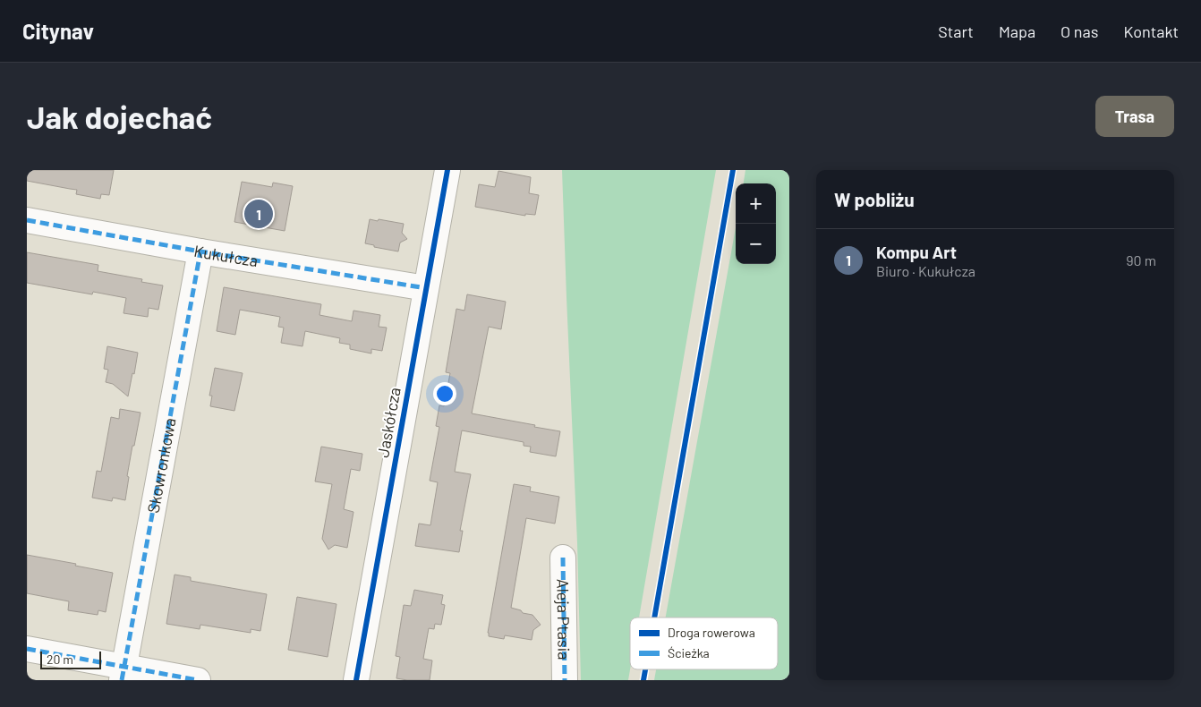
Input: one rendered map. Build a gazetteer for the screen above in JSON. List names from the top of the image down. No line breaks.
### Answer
{"streets":{"street":["Kukułcza","Jaskółcza","Skowronkowa","Aleja Ptasia"]},"crossings":[["Kukułcza","Jaskółcza"],["Kukułcza","Skowronkowa"]],"legend":["Droga rowerowa","Ścieżka"],"scale_bar":"20 m","page":{"header":"Citynav","nav":["Start","Mapa","O nas","Kontakt"],"buttons":"Trasa","title":"Jak dojechać","heading":"W pobliżu","map_buttons":["+","−"],"pins":"1","list":[{"mark":"1","name":"Kompu Art","note":"Biuro · Kukułcza","value":"90 m"}],"scale":"20 m"}}
